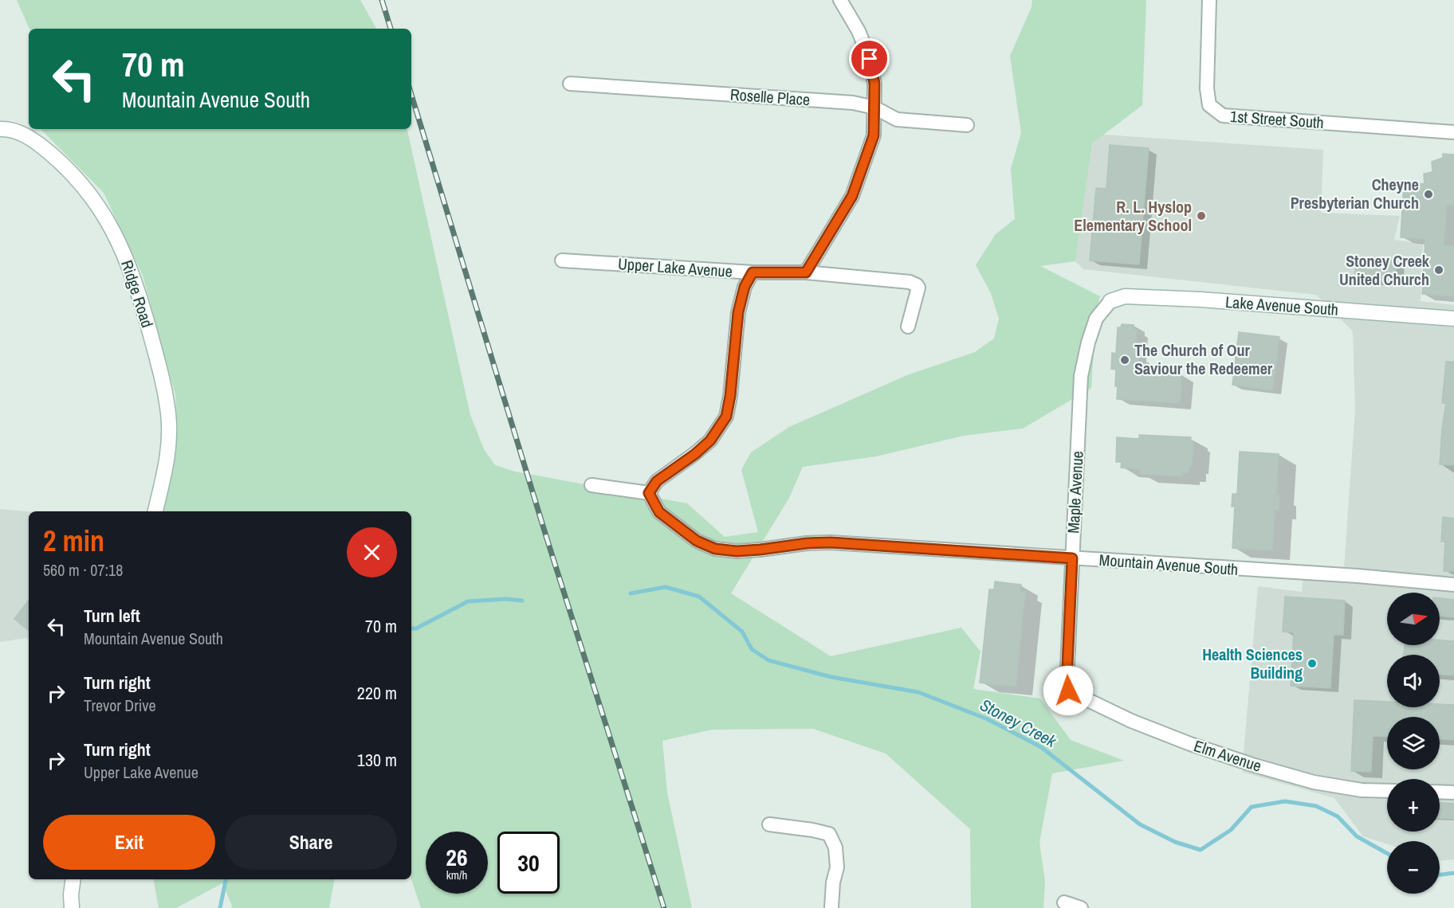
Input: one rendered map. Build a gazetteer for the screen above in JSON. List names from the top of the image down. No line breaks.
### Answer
{"streets":{"main road":["Ridge Road","Lake Avenue South"],"street":["Roselle Place","1st Street South","Upper Lake Avenue","Maple Avenue","Mountain Avenue South","Elm Avenue"]},"crossings":[["Lake Avenue South","Maple Avenue"],["Maple Avenue","Mountain Avenue South"],["Maple Avenue","Elm Avenue"]],"water":["Stoney Creek"],"places":["Cheyne Presbyterian Church","R. L. Hyslop Elementary School","Stoney Creek United Church","The Church of Our Saviour the Redeemer","Health Sciences Building"],"north":"right","page":{"turn":["70 m","Mountain Avenue South"],"heading":["2 min","560 m · 07:18"],"map_buttons":["+","−"],"list":[{"name":"Turn left","note":"Mountain Avenue South","value":"70 m"},{"name":"Turn right","note":"Trevor Drive","value":"220 m"},{"name":"Turn right","note":"Upper Lake Avenue","value":"130 m"}],"buttons":["Exit","Share"],"speed":"26 km/h","limit":"30"}}
